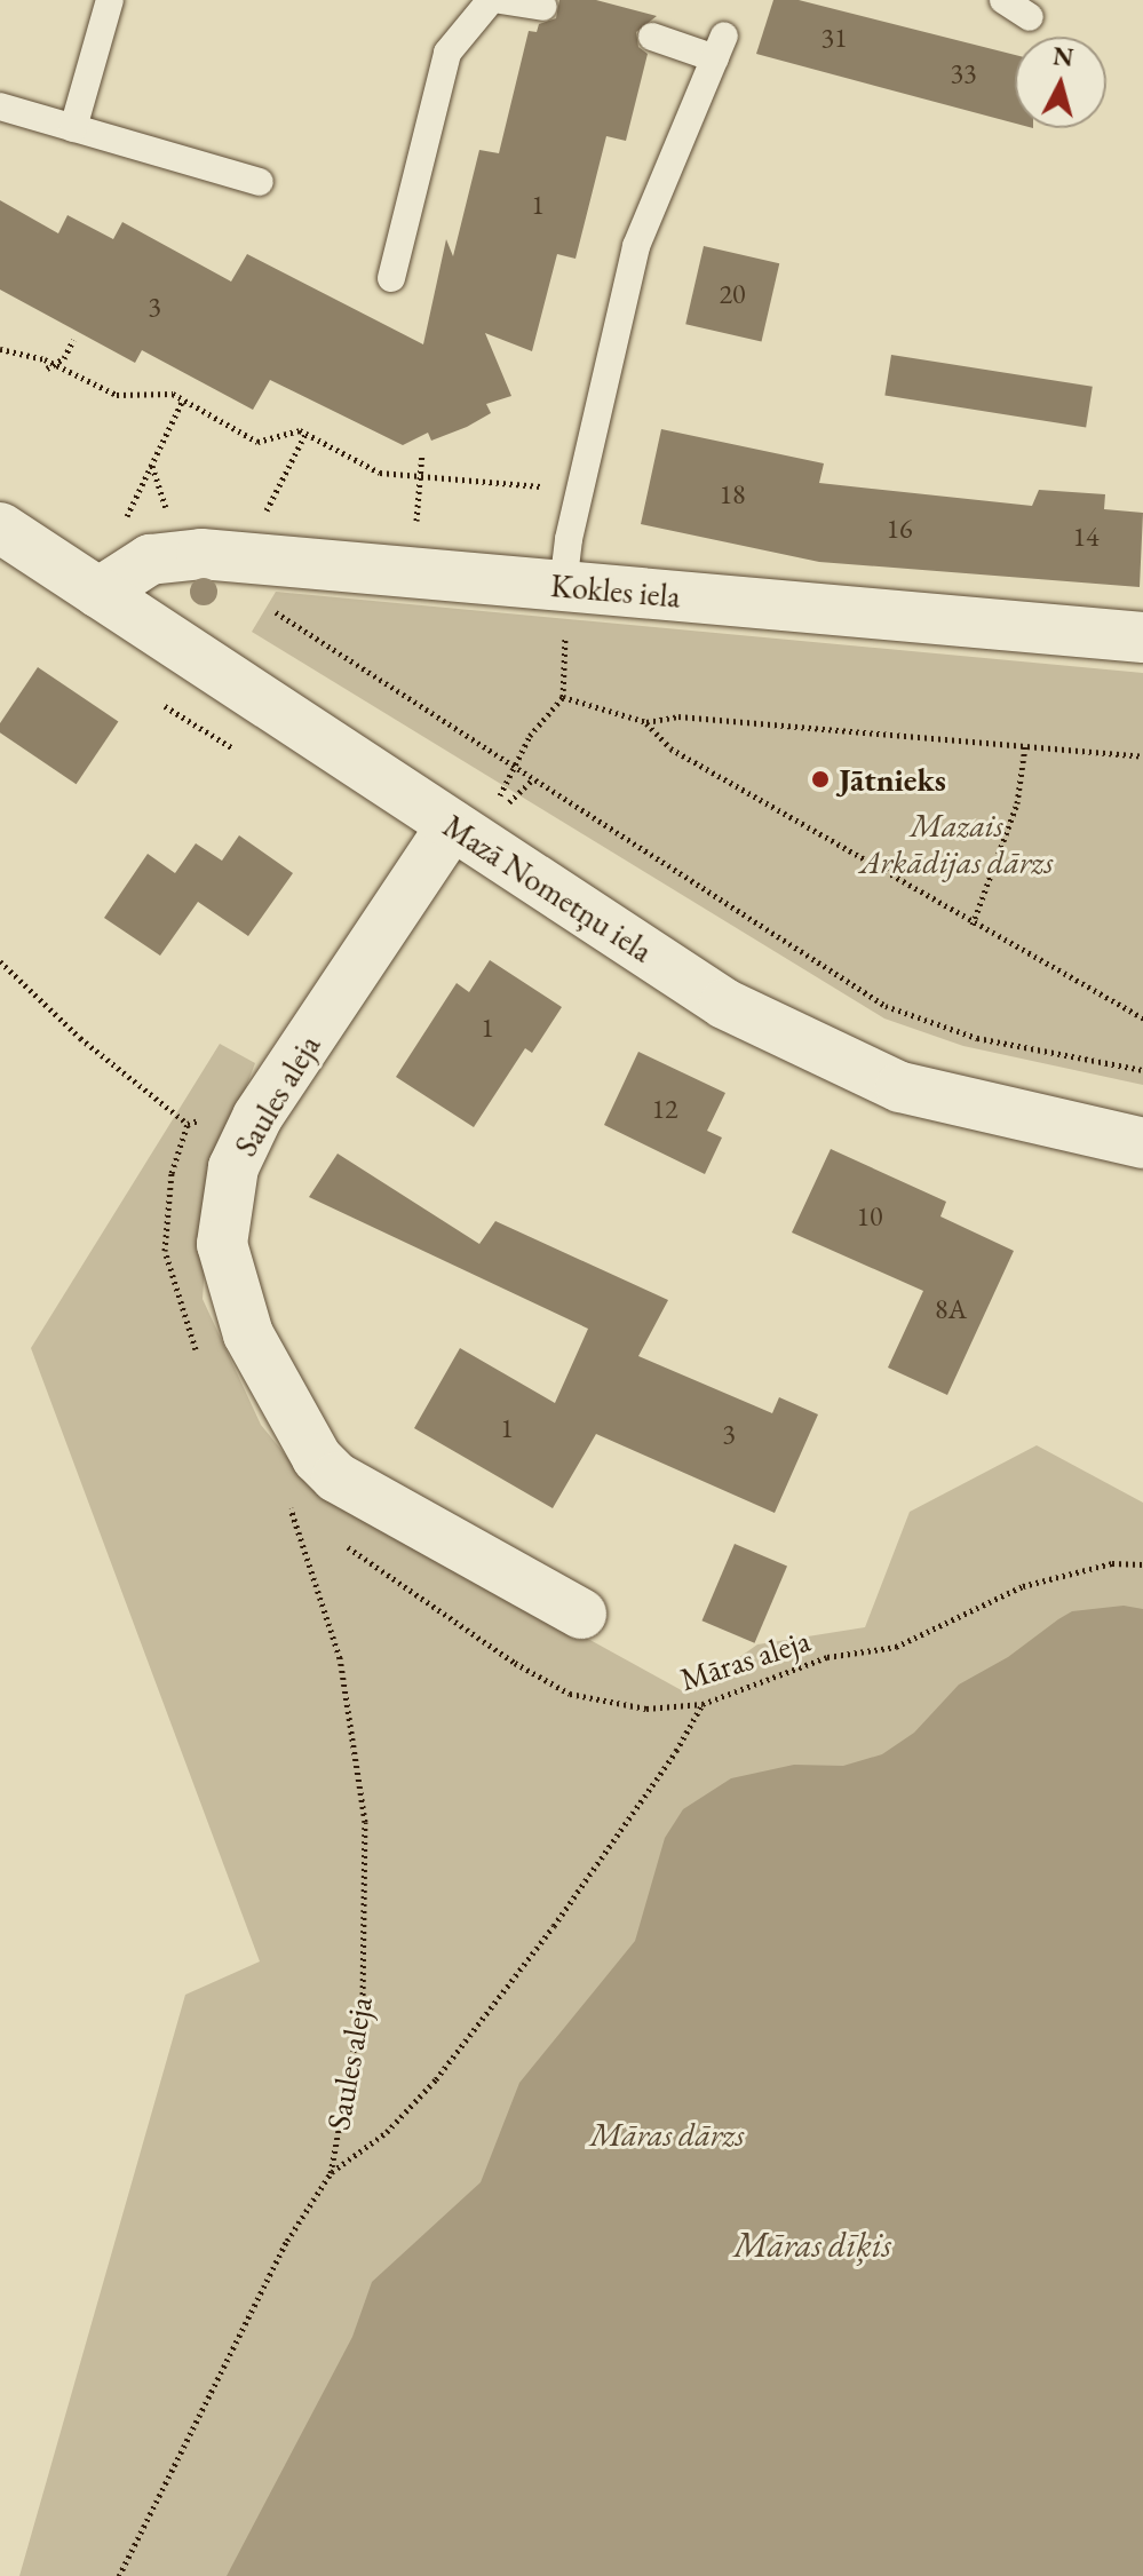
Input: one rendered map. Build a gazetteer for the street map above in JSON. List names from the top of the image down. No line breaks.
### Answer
{"streets":{"street":["Kokles iela","Mazā Nometņu iela","Saules aleja"],"path":["Māras aleja"]},"crossings":[["Kokles iela","Mazā Nometņu iela"],["Mazā Nometņu iela","Saules aleja"]],"water":["Māras dīķis"],"parks":["Mazais Arkādijas dārzs","Māras dārzs"],"places":["Jātnieks"],"house_numbers":["31","33","1","20","3","18","16","14","1","12","10","8A","1","3"],"north":"top"}
